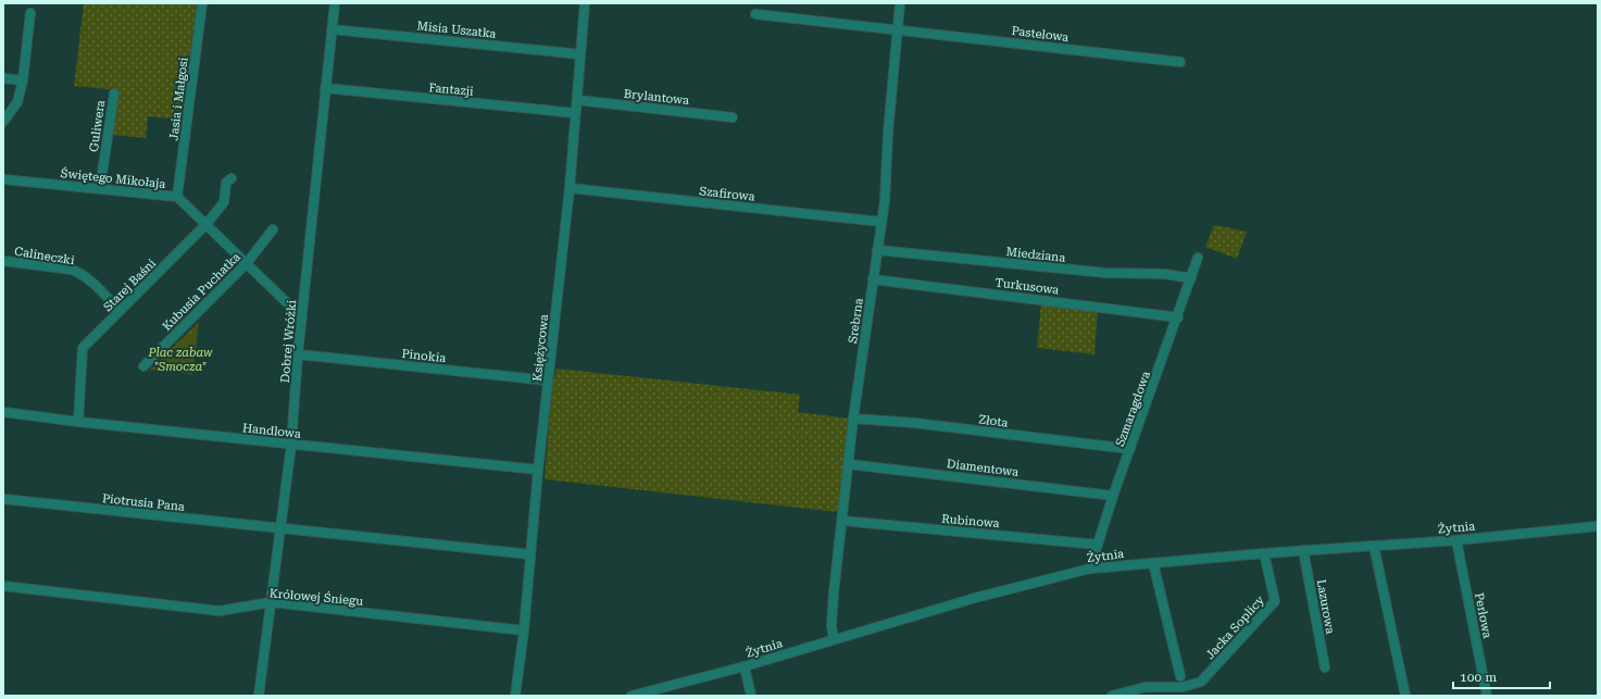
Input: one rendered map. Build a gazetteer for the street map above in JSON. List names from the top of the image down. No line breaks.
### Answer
{"streets":{"street":["Misia Uszatka","Pastelowa","Fantazji","Brylantowa","Jasia i Małgosi","Guliwera","Świętego Mikołaja","Szafirowa","Miedziana","Calineczki","Starej Baśni","Turkusowa","Kubusia Puchatka","Srebrna","Dobrej Wróżki","Księżycowa","Pinokia","Szmaragdowa","Złota","Handlowa","Diamentowa","Piotrusia Pana","Rubinowa","Żytnia","Królowej Śniegu","Lazurowa","Perłowa","Jacka Soplicy"]},"crossings":[["Misia Uszatka","Dobrej Wróżki"],["Misia Uszatka","Księżycowa"],["Pastelowa","Srebrna"],["Fantazji","Dobrej Wróżki"],["Fantazji","Księżycowa"],["Brylantowa","Księżycowa"],["Jasia i Małgosi","Świętego Mikołaja"],["Guliwera","Świętego Mikołaja"],["Świętego Mikołaja","Starej Baśni"],["Świętego Mikołaja","Kubusia Puchatka"],["Świętego Mikołaja","Dobrej Wróżki"],["Szafirowa","Srebrna"],["Szafirowa","Księżycowa"],["Miedziana","Srebrna"],["Miedziana","Szmaragdowa"],["Calineczki","Starej Baśni"],["Starej Baśni","Handlowa"],["Turkusowa","Srebrna"],["Turkusowa","Szmaragdowa"],["Srebrna","Złota"],["Srebrna","Diamentowa"],["Srebrna","Rubinowa"],["Srebrna","Żytnia"],["Dobrej Wróżki","Pinokia"],["Dobrej Wróżki","Handlowa"],["Dobrej Wróżki","Piotrusia Pana"],["Dobrej Wróżki","Królowej Śniegu"],["Księżycowa","Pinokia"],["Księżycowa","Handlowa"],["Księżycowa","Piotrusia Pana"],["Księżycowa","Królowej Śniegu"],["Szmaragdowa","Złota"],["Szmaragdowa","Diamentowa"],["Szmaragdowa","Rubinowa"],["Szmaragdowa","Żytnia"],["Żytnia","Lazurowa"],["Żytnia","Perłowa"],["Żytnia","Jacka Soplicy"]],"parks":["Plac zabaw \"Smocza\""],"scale_bar":"100 m"}
